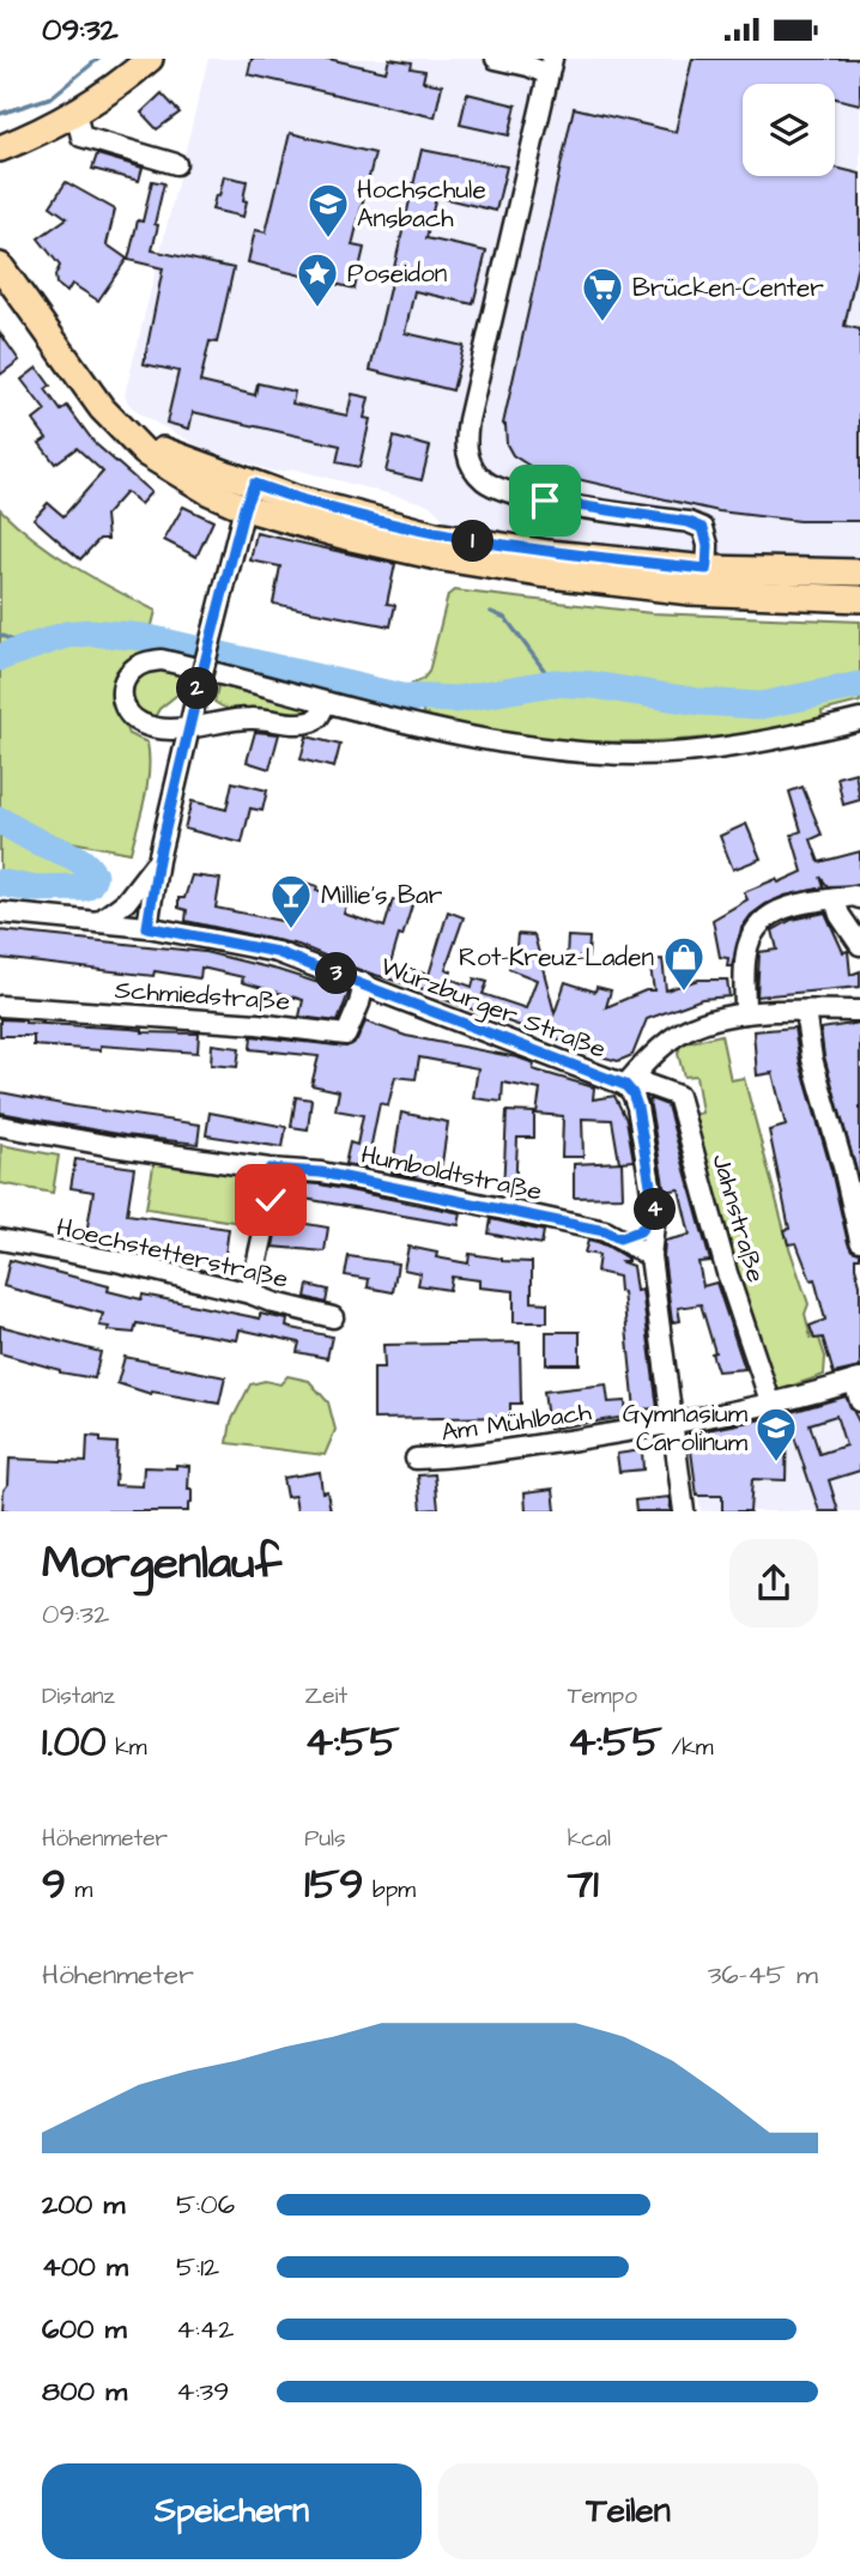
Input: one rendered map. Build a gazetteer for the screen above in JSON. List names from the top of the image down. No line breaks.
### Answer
{"streets":{"street":["Schmiedstraße","Würzburger Straße","Humboldtstraße","Jahnstraße","Hoechstetterstraße","Am Mühlbach"]},"crossings":[["Schmiedstraße","Würzburger Straße"],["Würzburger Straße","Jahnstraße"],["Jahnstraße","Am Mühlbach"]],"places":{"school or university":["Hochschule Ansbach","Gymnasium Carolinum"],"place":["Poseidon"],"supermarket":["Brücken-Center"],"bar":["Millie's Bar"],"shop":["Rot-Kreuz-Laden"]},"page":{"status":"09:32","pins":["1","2","3","4"],"heading":["Morgenlauf","09:32"],"stats":[["Distanz","1.00 km"],["Zeit","4:55"],["Tempo","4:55 /km"],["Höhenmeter","9 m"],["Puls","159 bpm"],["kcal","71"]],"chart":["Höhenmeter","36–45 m"],"list":[{"name":"200 m","note":"5:06"},{"name":"400 m","note":"5:12"},{"name":"600 m","note":"4:42"},{"name":"800 m","note":"4:39"}],"buttons":["Speichern","Teilen"]}}
